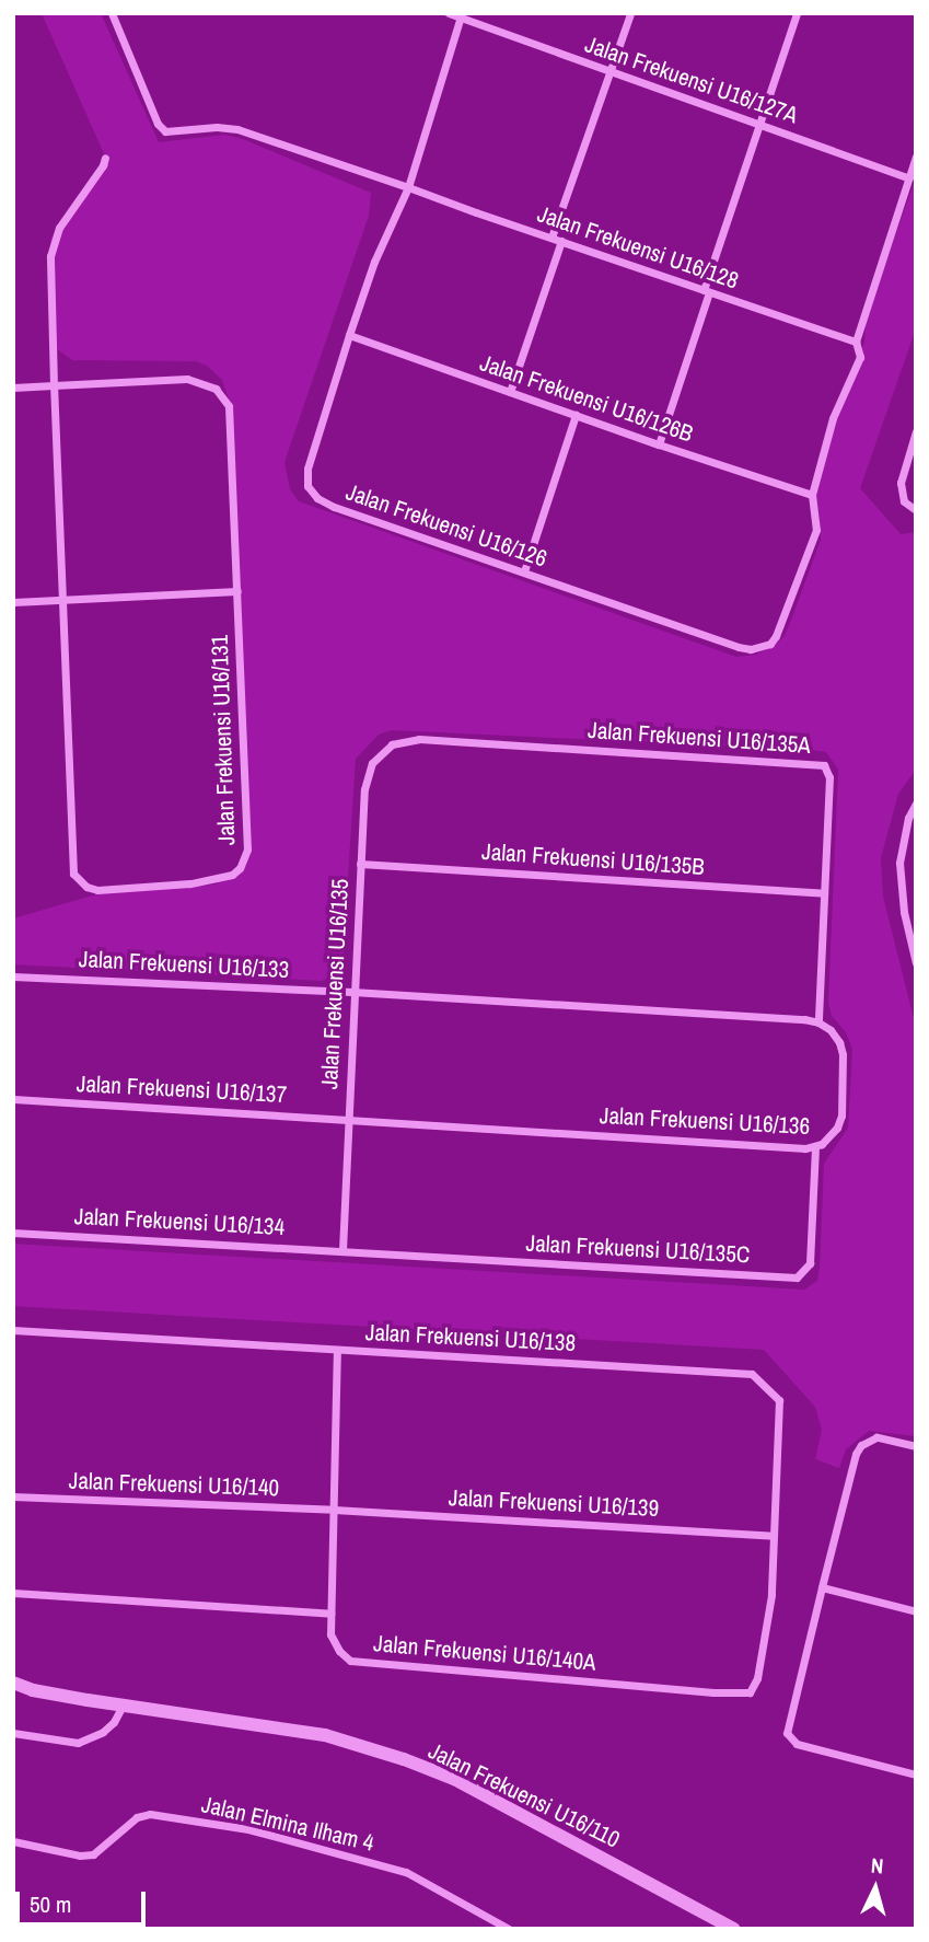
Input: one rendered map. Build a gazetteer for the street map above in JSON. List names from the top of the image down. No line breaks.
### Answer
{"streets":{"street":["Jalan Frekuensi U16/127A","Jalan Frekuensi U16/128","Jalan Frekuensi U16/126B","Jalan Frekuensi U16/126","Jalan Frekuensi U16/135A","Jalan Frekuensi U16/131","Jalan Frekuensi U16/135B","Jalan Frekuensi U16/133","Jalan Frekuensi U16/135","Jalan Frekuensi U16/137","Jalan Frekuensi U16/136","Jalan Frekuensi U16/134","Jalan Frekuensi U16/135C","Jalan Frekuensi U16/138","Jalan Frekuensi U16/140","Jalan Frekuensi U16/139","Jalan Frekuensi U16/140A","Jalan Frekuensi U16/110","Jalan Elmina Ilham 4"]},"crossings":[["Jalan Frekuensi U16/127A","Jalan Frekuensi U16/126"],["Jalan Frekuensi U16/128","Jalan Frekuensi U16/126"],["Jalan Frekuensi U16/126B","Jalan Frekuensi U16/126"],["Jalan Frekuensi U16/135A","Jalan Frekuensi U16/135B"],["Jalan Frekuensi U16/135A","Jalan Frekuensi U16/135"],["Jalan Frekuensi U16/135A","Jalan Frekuensi U16/136"],["Jalan Frekuensi U16/135B","Jalan Frekuensi U16/135"],["Jalan Frekuensi U16/133","Jalan Frekuensi U16/135"],["Jalan Frekuensi U16/135","Jalan Frekuensi U16/137"],["Jalan Frekuensi U16/135","Jalan Frekuensi U16/136"],["Jalan Frekuensi U16/135","Jalan Frekuensi U16/134"],["Jalan Frekuensi U16/135","Jalan Frekuensi U16/135C"],["Jalan Frekuensi U16/137","Jalan Frekuensi U16/136"],["Jalan Frekuensi U16/136","Jalan Frekuensi U16/135C"],["Jalan Frekuensi U16/134","Jalan Frekuensi U16/135C"],["Jalan Frekuensi U16/138","Jalan Frekuensi U16/139"],["Jalan Frekuensi U16/138","Jalan Frekuensi U16/140A"],["Jalan Frekuensi U16/140","Jalan Frekuensi U16/139"],["Jalan Frekuensi U16/140","Jalan Frekuensi U16/140A"],["Jalan Frekuensi U16/139","Jalan Frekuensi U16/140A"]],"scale_bar":"50 m","north":"top"}
